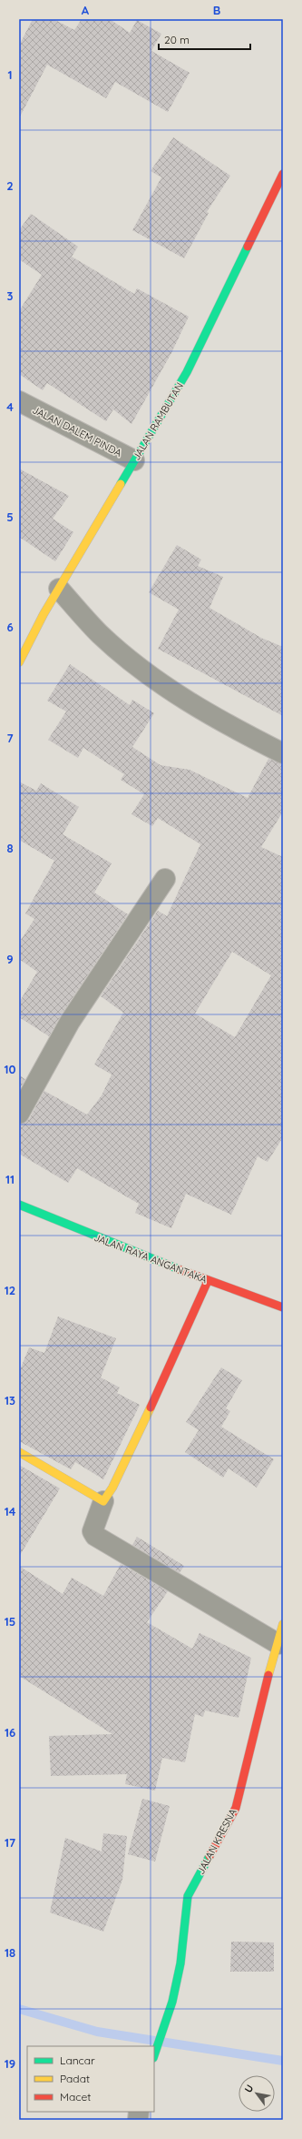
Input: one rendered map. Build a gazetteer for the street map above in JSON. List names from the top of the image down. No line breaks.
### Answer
{"streets":{"street":["JALAN RAMBUTAN","JALAN DALEM PINDA","JALAN RAYA ANGANTAKA","JALAN KRESNA"]},"crossings":[["JALAN RAMBUTAN","JALAN DALEM PINDA"]],"legend":["Lancar","Padat","Macet"],"scale_bar":"20 m","north":"top left","grid":{"columns":["A","B"],"rows":["1","2","3","4","5","6","7","8","9","10","11","12","13","14","15","16","17","18","19"]}}
